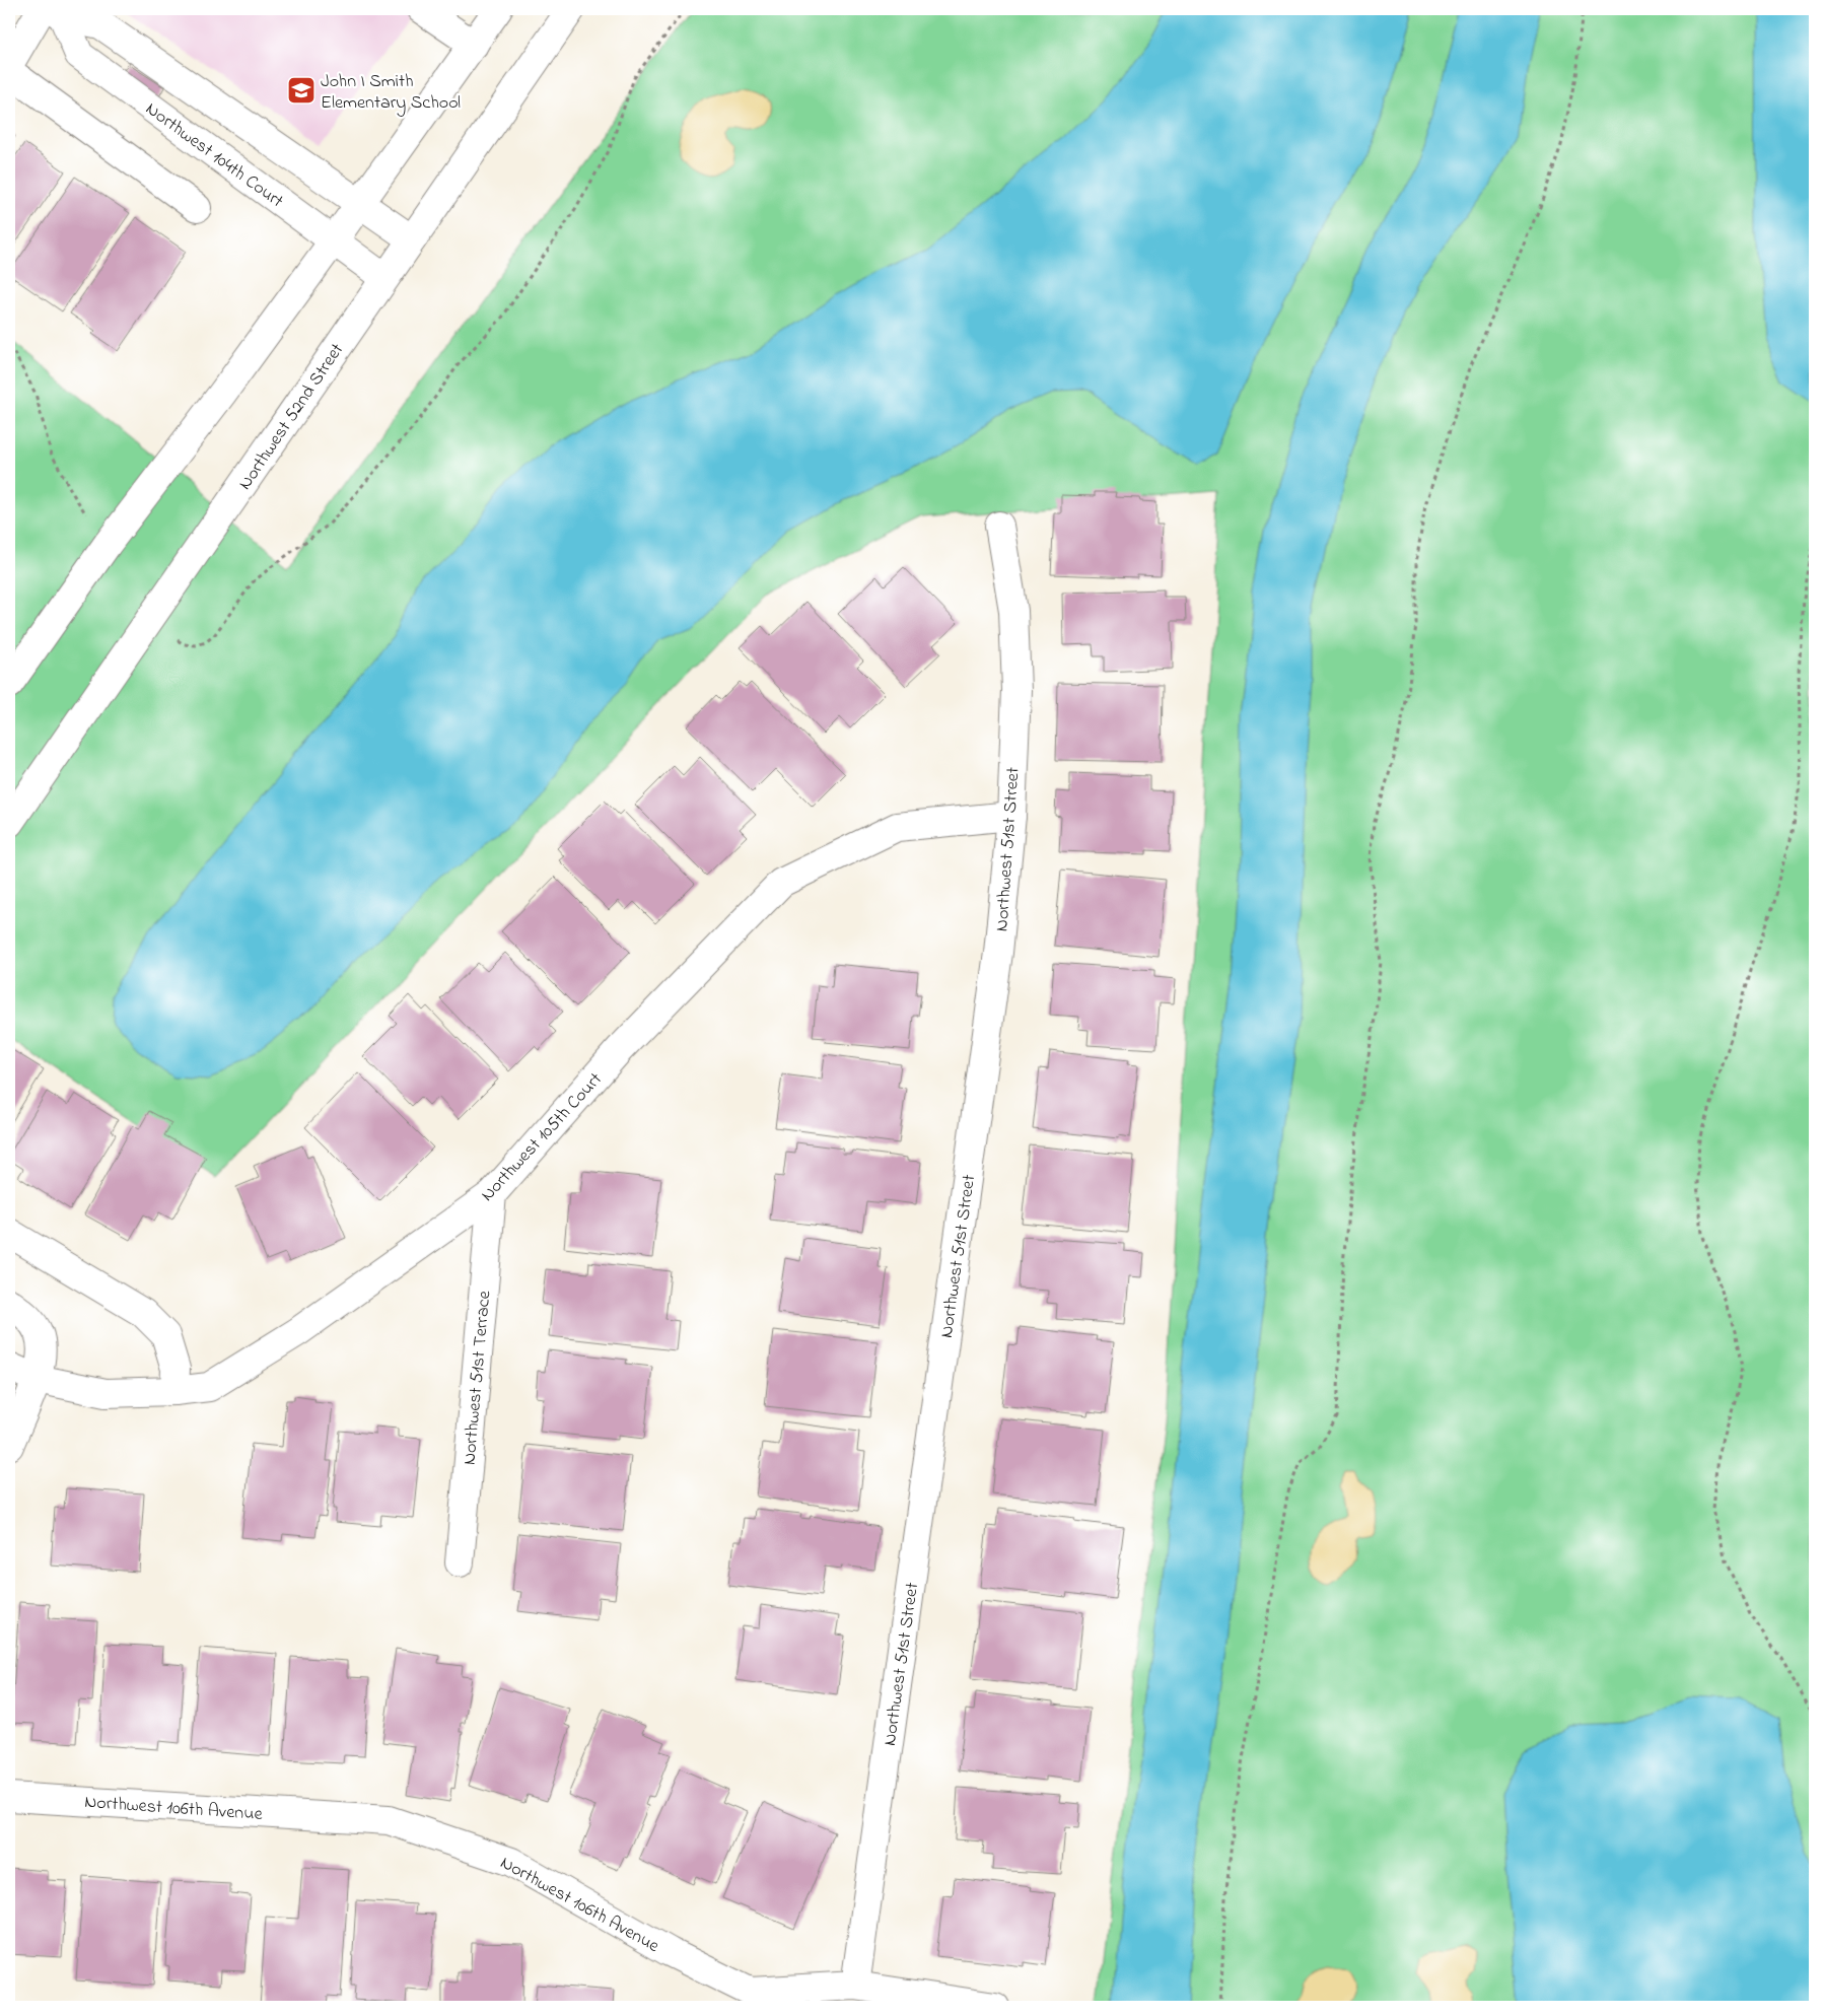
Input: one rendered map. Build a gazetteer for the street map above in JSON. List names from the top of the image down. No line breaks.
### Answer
{"streets":{"street":["Northwest 104th Court","Northwest 52nd Street","Northwest 51st Street","Northwest 105th Court","Northwest 51st Terrace","Northwest 106th Avenue"]},"crossings":[["Northwest 104th Court","Northwest 52nd Street"],["Northwest 51st Street","Northwest 105th Court"],["Northwest 51st Street","Northwest 106th Avenue"],["Northwest 105th Court","Northwest 51st Terrace"]],"places":{"school or university":["John I Smith Elementary School"]}}
